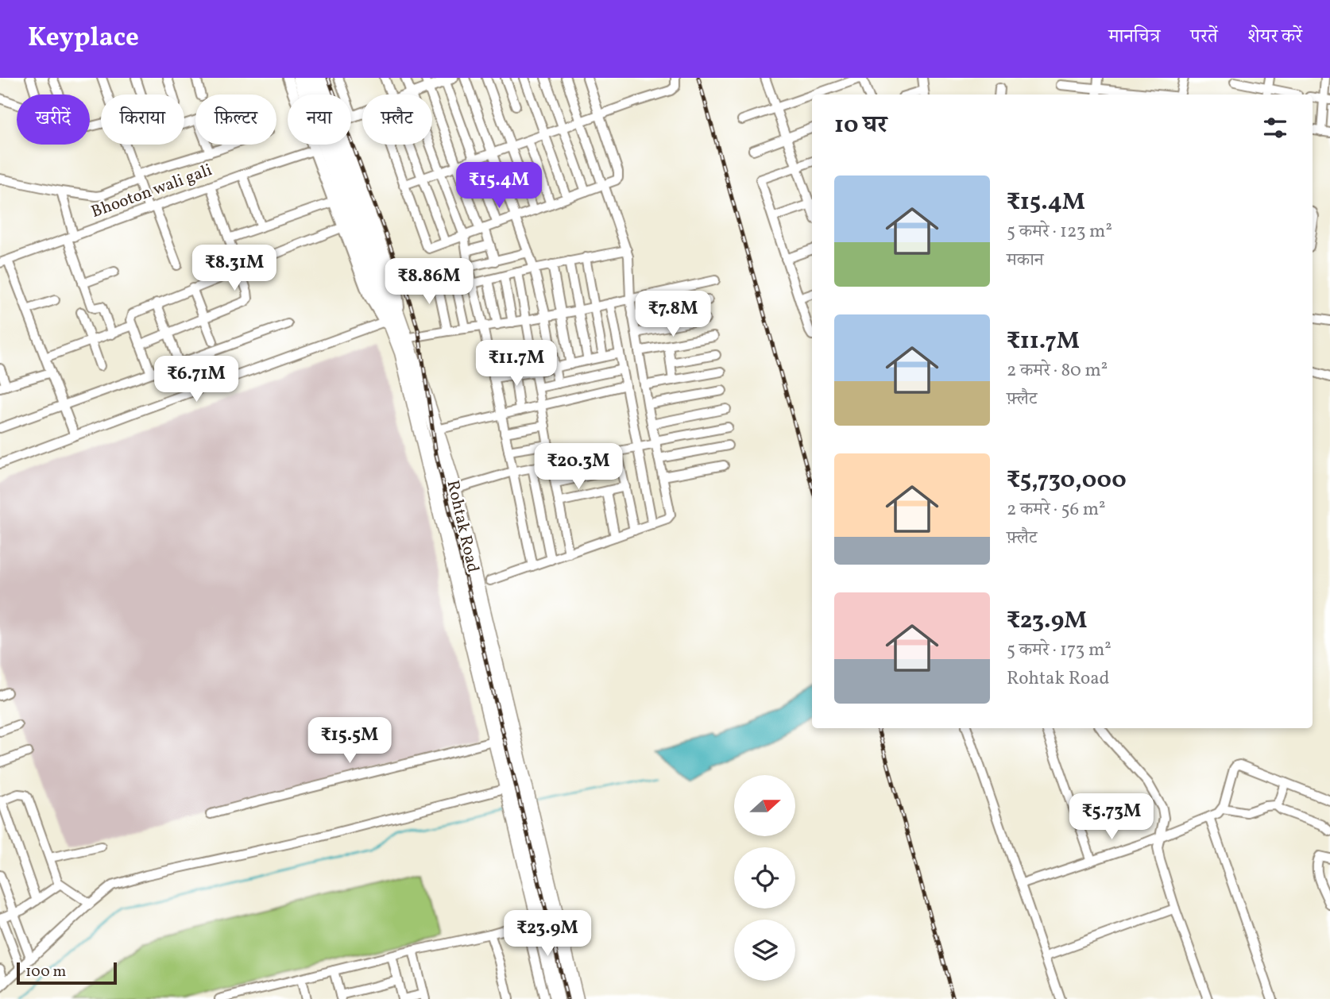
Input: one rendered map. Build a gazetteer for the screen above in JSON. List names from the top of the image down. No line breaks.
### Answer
{"streets":{"highway":["Rohtak Road"],"street":["Bhooton wali gali"]},"crossings":[["Bhooton wali gali","Rohtak Road"]],"scale_bar":"100 m","north":"right","page":{"header":"Keyplace","nav":["मानचित्र","परतें","शेयर करें"],"chip":["खरीदें","किराया","फ़िल्टर","नया","फ़्लैट"],"heading":"10 घर","list":[{"name":"₹15.4M","note":"5 कमरे · 123 m² · मकान"},{"name":"₹11.7M","note":"2 कमरे · 80 m² · फ़्लैट"},{"name":"₹5,730,000","note":"2 कमरे · 56 m² · फ़्लैट"},{"name":"₹23.9M","note":"5 कमरे · 173 m² · Rohtak Road"}],"price":["₹15.4M","₹8.31M","₹8.86M","₹7.8M","₹11.7M","₹6.71M","₹20.3M","₹15.5M","₹5.73M","₹23.9M"],"scale":"100 m"}}
